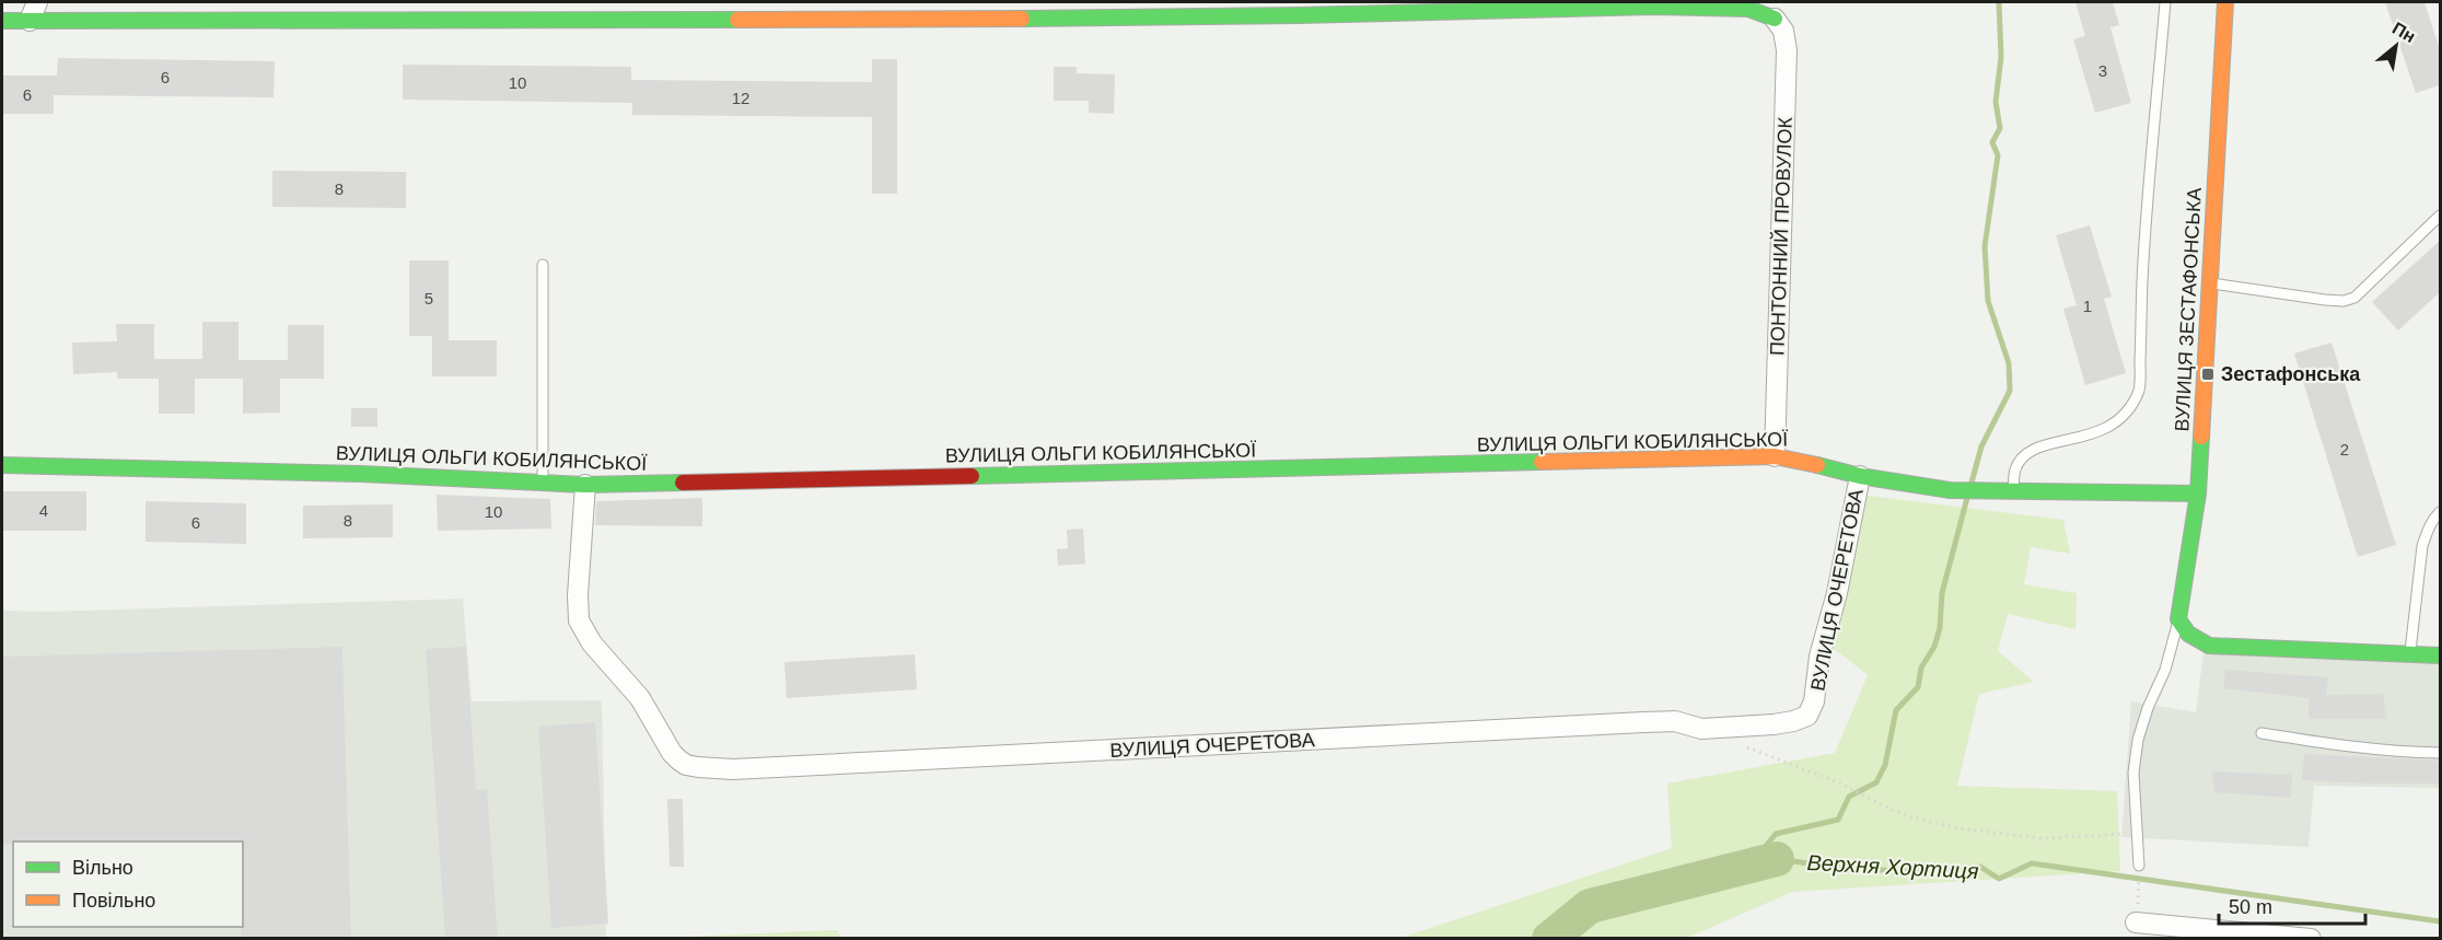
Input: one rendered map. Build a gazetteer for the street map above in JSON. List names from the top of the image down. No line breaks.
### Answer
{"streets":{"street":["ПОНТОННИЙ ПРОВУЛОК","ВУЛИЦЯ ЗЕСТАФОНСЬКА","ВУЛИЦЯ ОЛЬГИ КОБИЛЯНСЬКОЇ","ВУЛИЦЯ ОЧЕРЕТОВА"]},"crossings":[["ПОНТОННИЙ ПРОВУЛОК","ВУЛИЦЯ ОЛЬГИ КОБИЛЯНСЬКОЇ"],["ВУЛИЦЯ ЗЕСТАФОНСЬКА","ВУЛИЦЯ ОЛЬГИ КОБИЛЯНСЬКОЇ"],["ВУЛИЦЯ ОЛЬГИ КОБИЛЯНСЬКОЇ","ВУЛИЦЯ ОЧЕРЕТОВА"]],"water":["Верхня Хортиця"],"places":{"transit":["Зестафонська"]},"house_numbers":["3","6","10","6","12","8","5","1","2","4","10","8","6"],"legend":["Вільно","Повільно"],"scale_bar":"50 m","north":"top right"}
